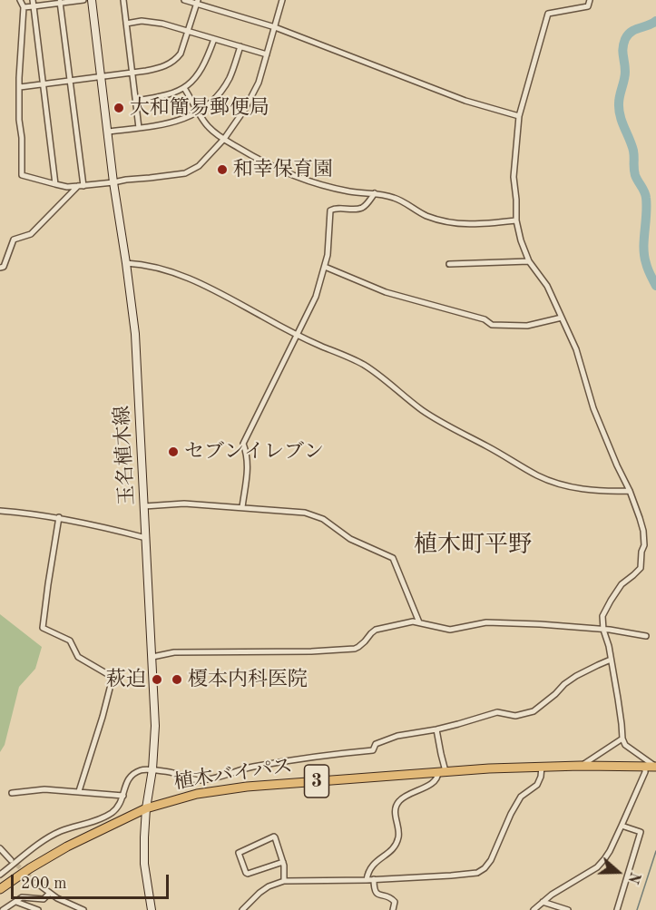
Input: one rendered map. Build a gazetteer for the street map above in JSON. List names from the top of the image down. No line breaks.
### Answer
{"streets":{"highway":["植木バイパス","3"],"main road":["玉名植木線"]},"crossings":[["玉名植木線","植木バイパス"]],"districts":["植木町平野"],"places":["大和簡易郵便局","和幸保育園","セブンイレブン","萩迫","榎本内科医院"],"scale_bar":"200 m","north":"right"}
